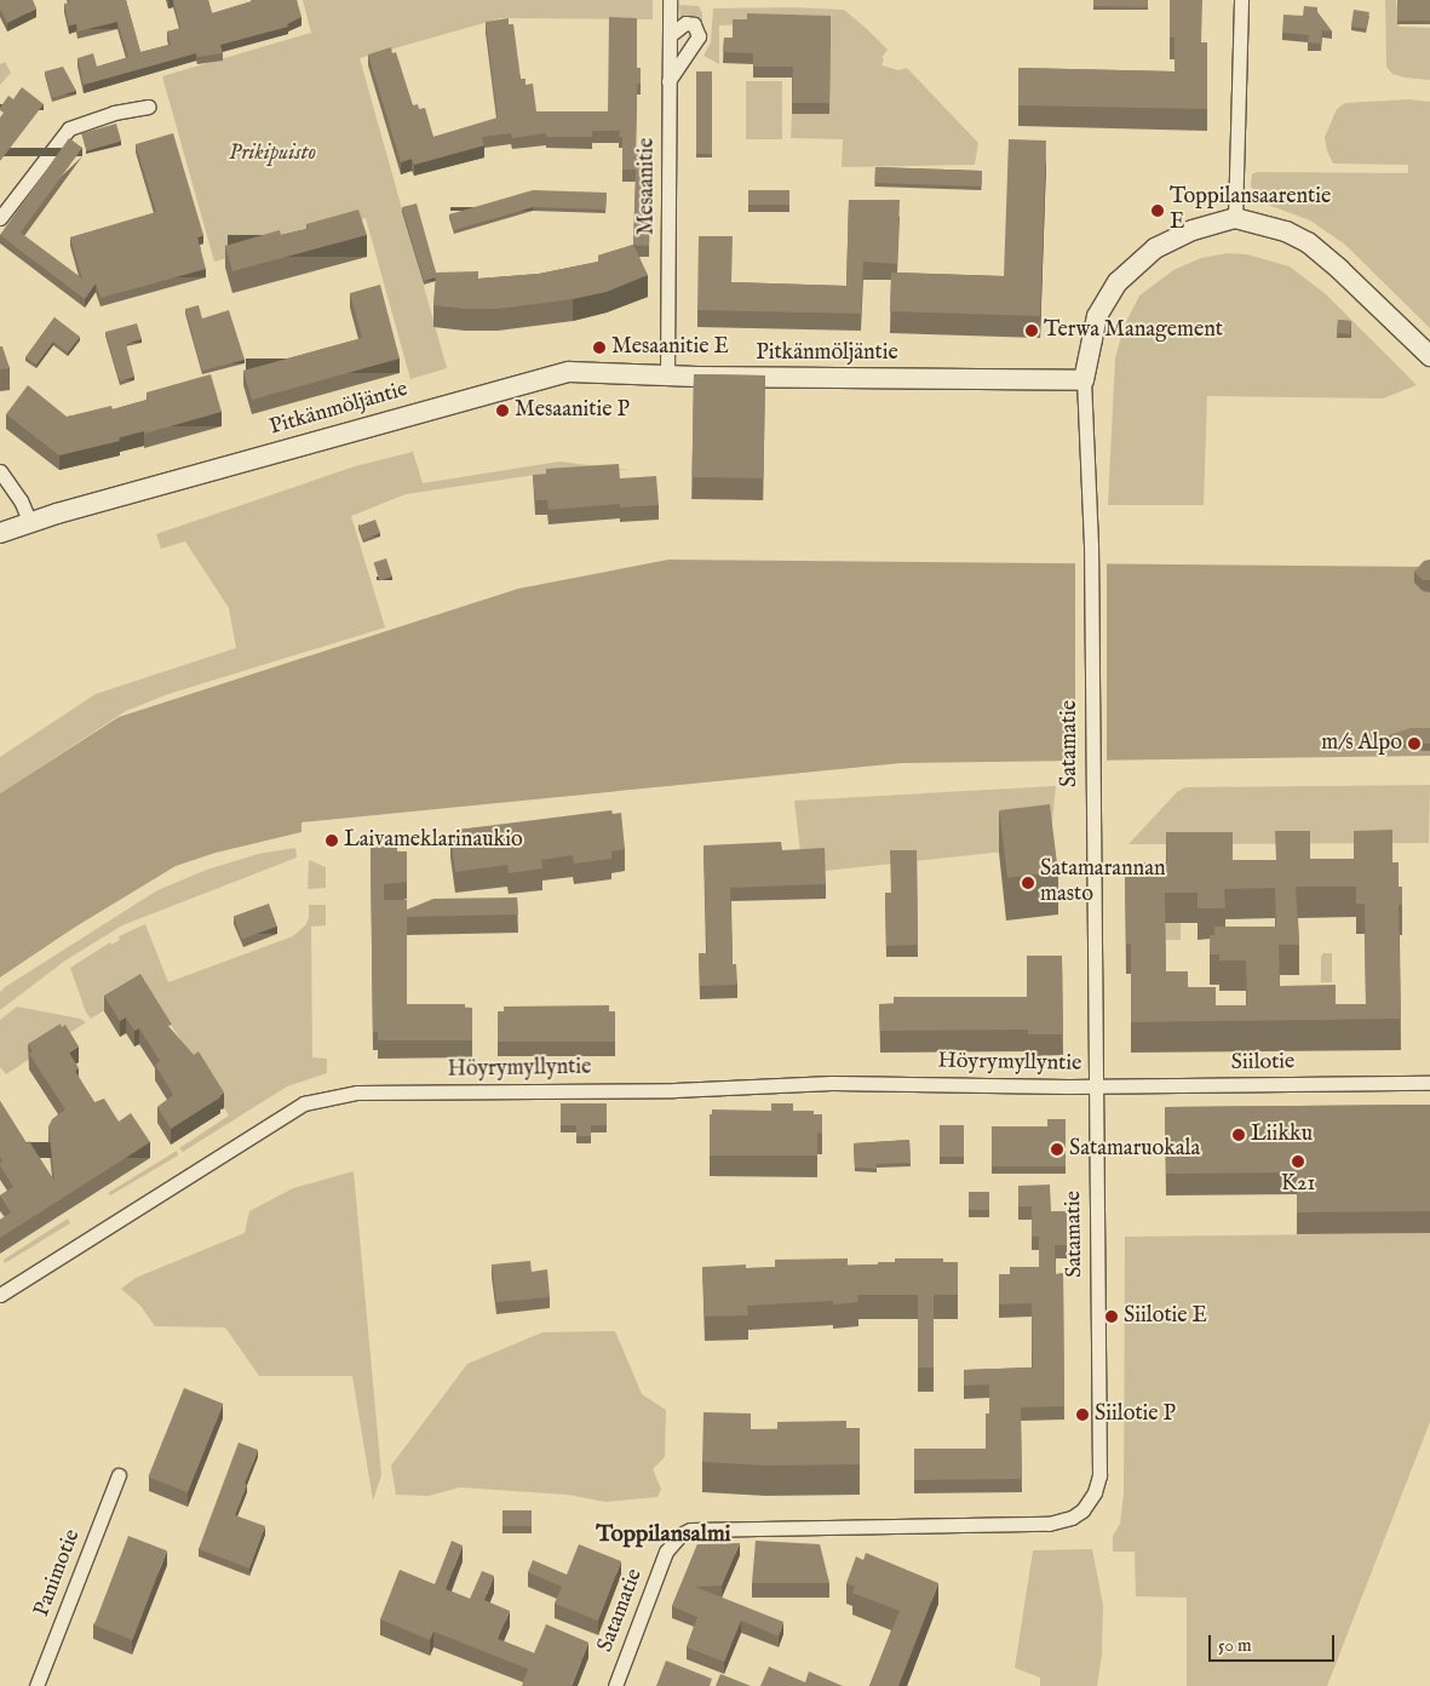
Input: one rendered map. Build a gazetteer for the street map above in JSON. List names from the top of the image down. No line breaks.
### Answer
{"streets":{"street":["Mesaanitie","Pitkänmöljäntie","Satamatie","Höyrymyllyntie","Siilotie","Panimotie"]},"crossings":[["Mesaanitie","Pitkänmöljäntie"],["Pitkänmöljäntie","Satamatie"],["Satamatie","Höyrymyllyntie"],["Satamatie","Siilotie"],["Höyrymyllyntie","Siilotie"]],"districts":["Toppilansalmi"],"parks":["Prikipuisto"],"places":["Toppilansaarentie E","Terwa Management","Mesaanitie E","Mesaanitie P","m/s Alpo","Laivameklarinaukio","Satamarannan masto","Liikku","Satamaruokala","K21","Siilotie E","Siilotie P"],"scale_bar":"50 m"}
